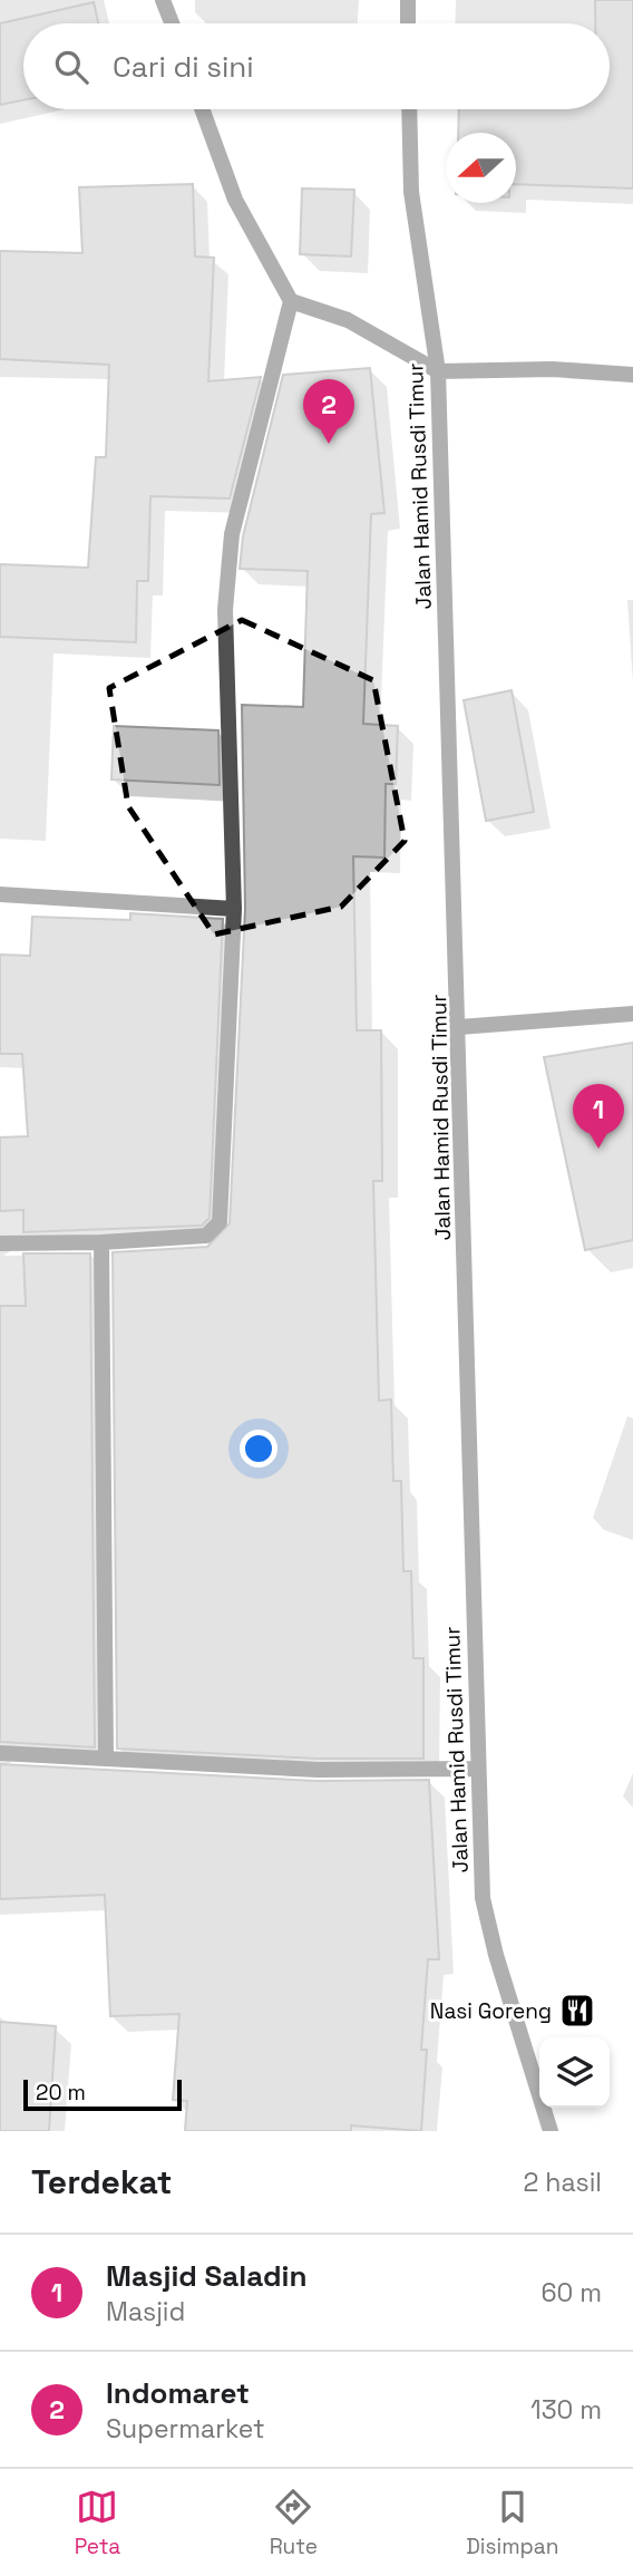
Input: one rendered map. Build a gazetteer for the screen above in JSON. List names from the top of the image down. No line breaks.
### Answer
{"streets":{"street":["Jalan Hamid Rusdi Timur"]},"places":{"restaurant":["Nasi Goreng"]},"scale_bar":"20 m","north":"left","page":{"search":"Cari di sini","pins":["2","1"],"scale":"20 m","heading":["Terdekat","2 hasil"],"list":[{"mark":"1","name":"Masjid Saladin","note":"Masjid","value":"60 m"},{"mark":"2","name":"Indomaret","note":"Supermarket","value":"130 m"}],"nav":["Peta","Rute","Disimpan"]}}
